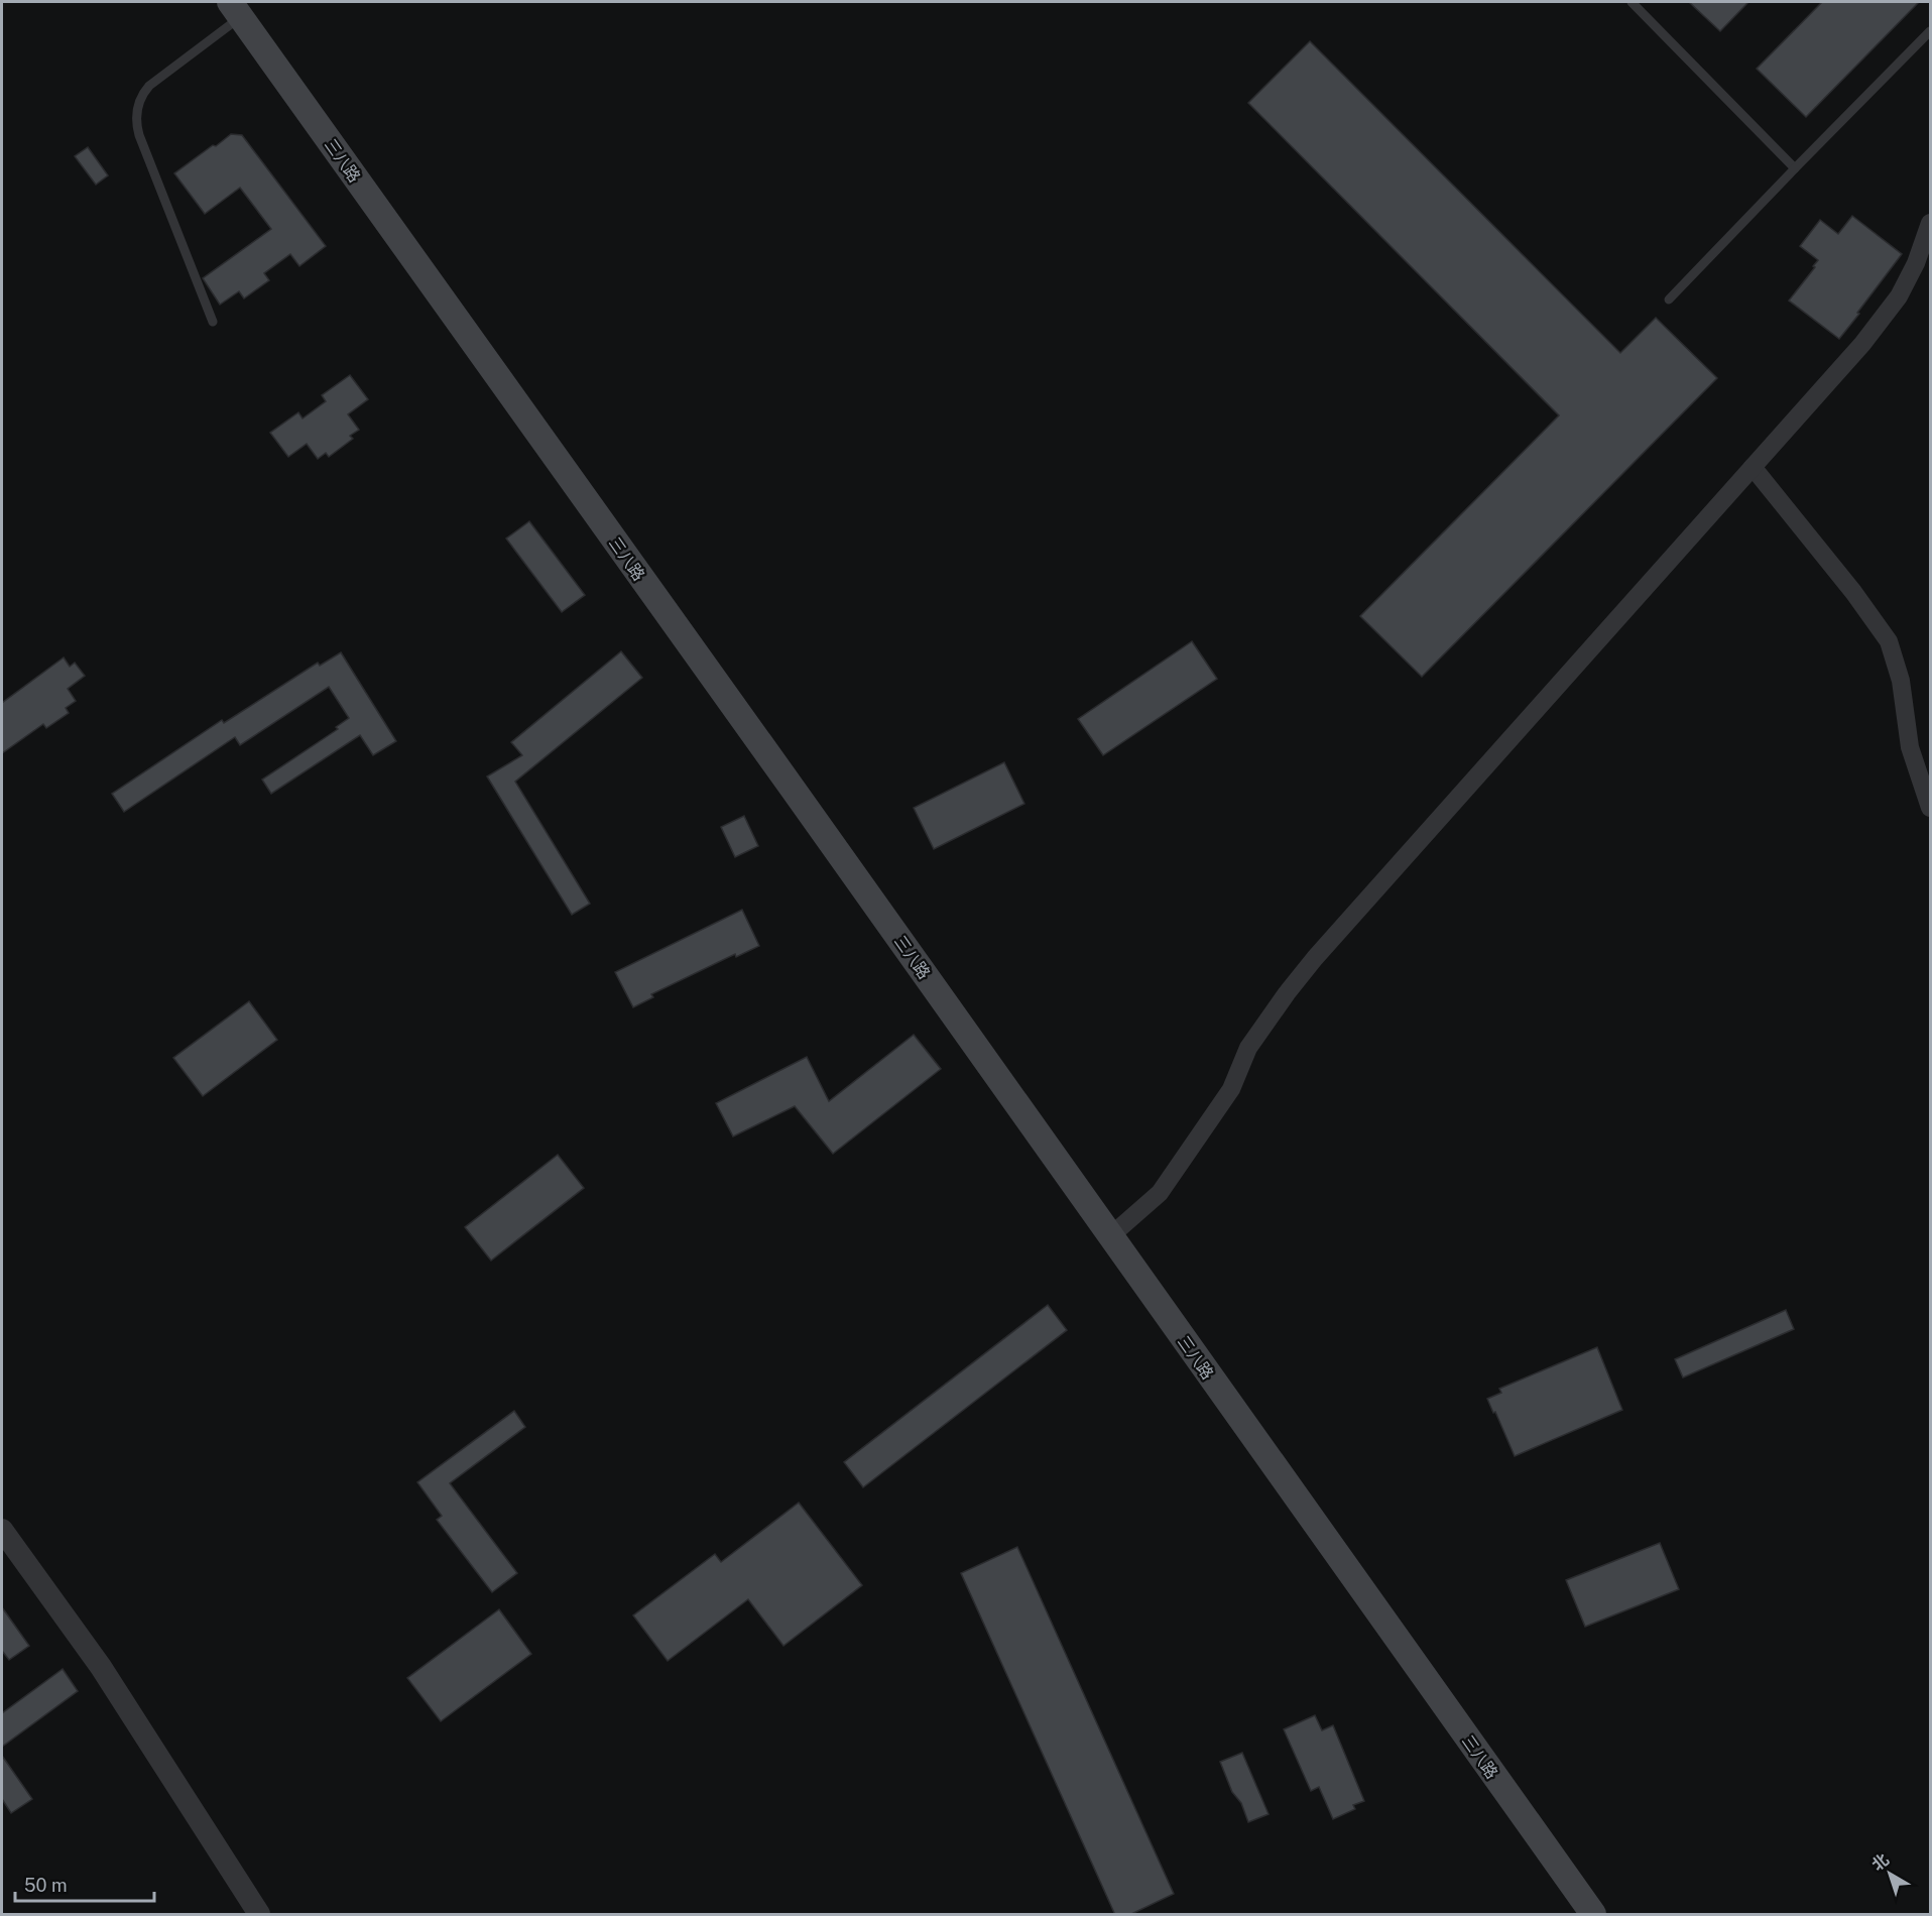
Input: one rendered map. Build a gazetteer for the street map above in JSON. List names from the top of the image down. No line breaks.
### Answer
{"streets":{"main road":["三八路"]},"scale_bar":"50 m","north":"top left"}
